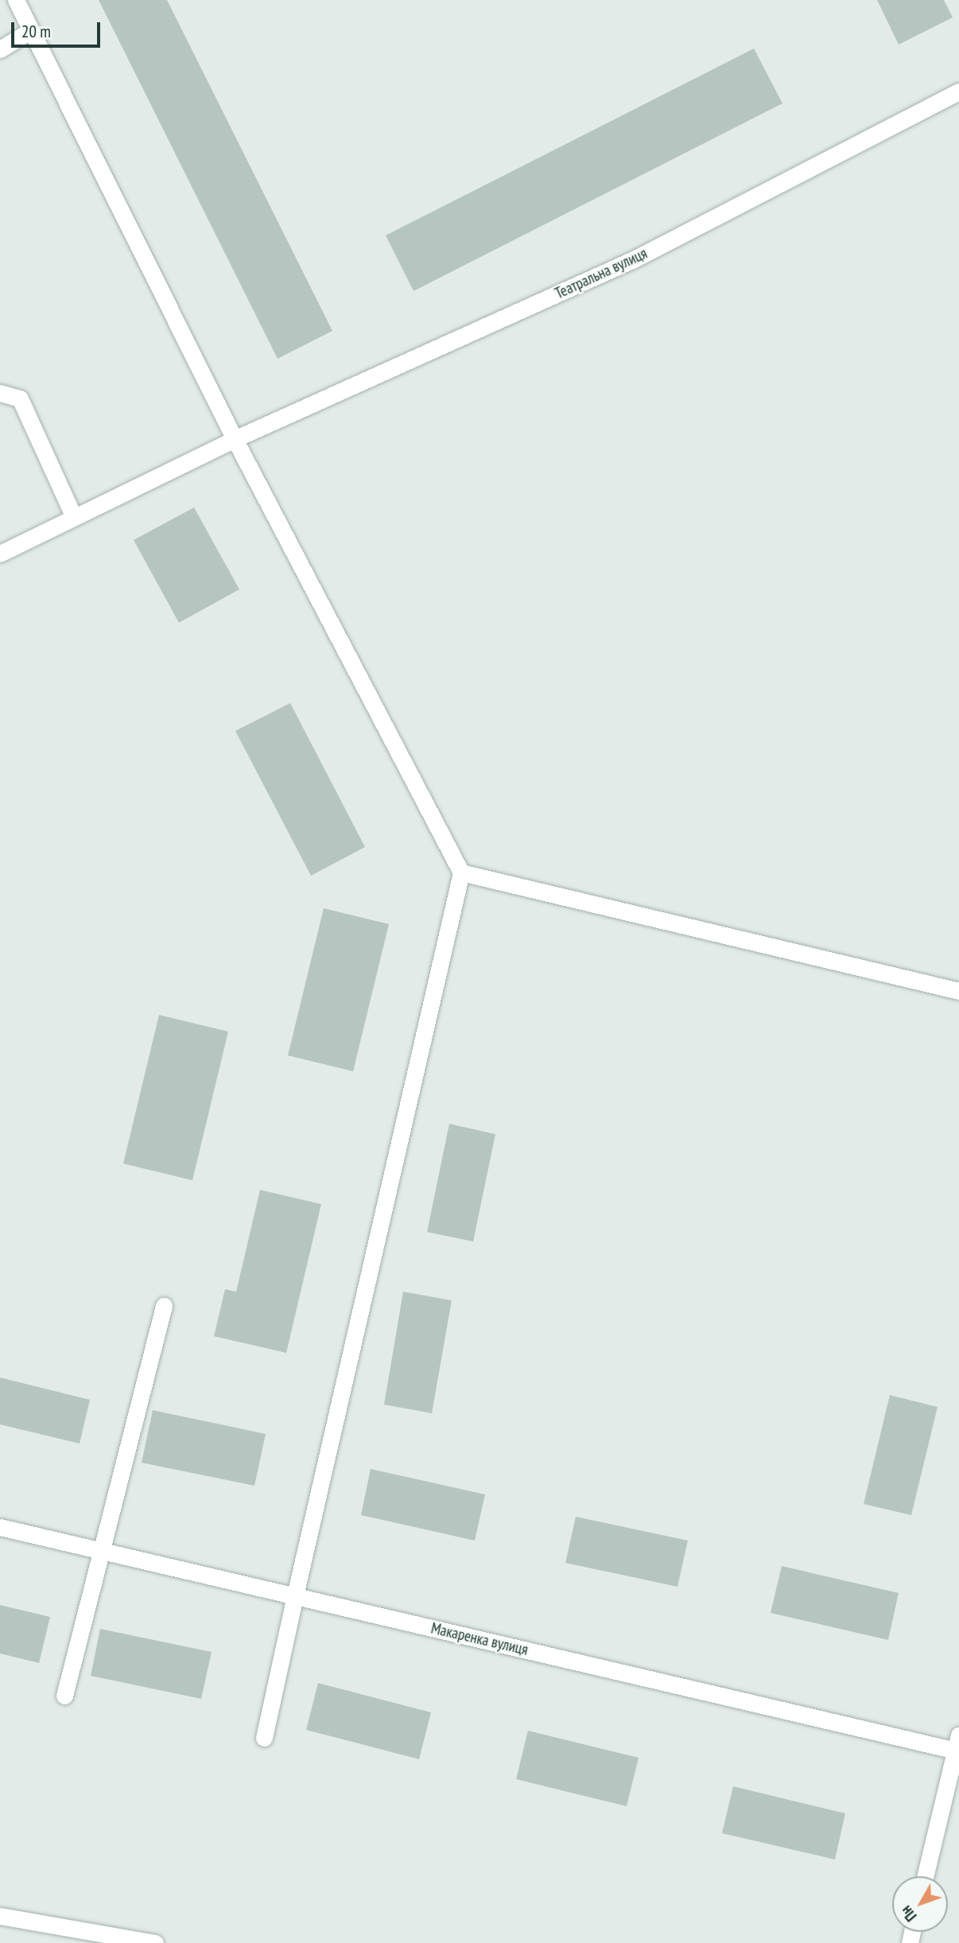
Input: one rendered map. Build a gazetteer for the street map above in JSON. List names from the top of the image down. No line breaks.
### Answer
{"streets":{"street":["Театральна вулиця","Макаренка вулиця"]},"scale_bar":"20 m","north":"bottom left"}
